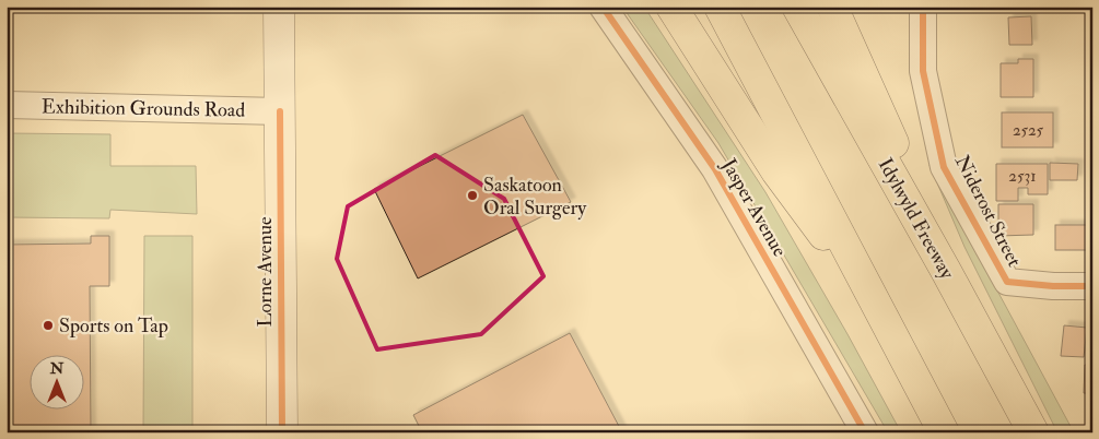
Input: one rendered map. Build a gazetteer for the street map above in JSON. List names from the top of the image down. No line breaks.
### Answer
{"streets":{"highway":["Idylwyld Freeway"],"main road":["Lorne Avenue"],"street":["Exhibition Grounds Road","Jasper Avenue","Niderost Street"]},"crossings":[["Exhibition Grounds Road","Lorne Avenue"]],"places":["Saskatoon Oral Surgery","Sports on Tap"],"house_numbers":["2525","2531"],"north":"top"}
